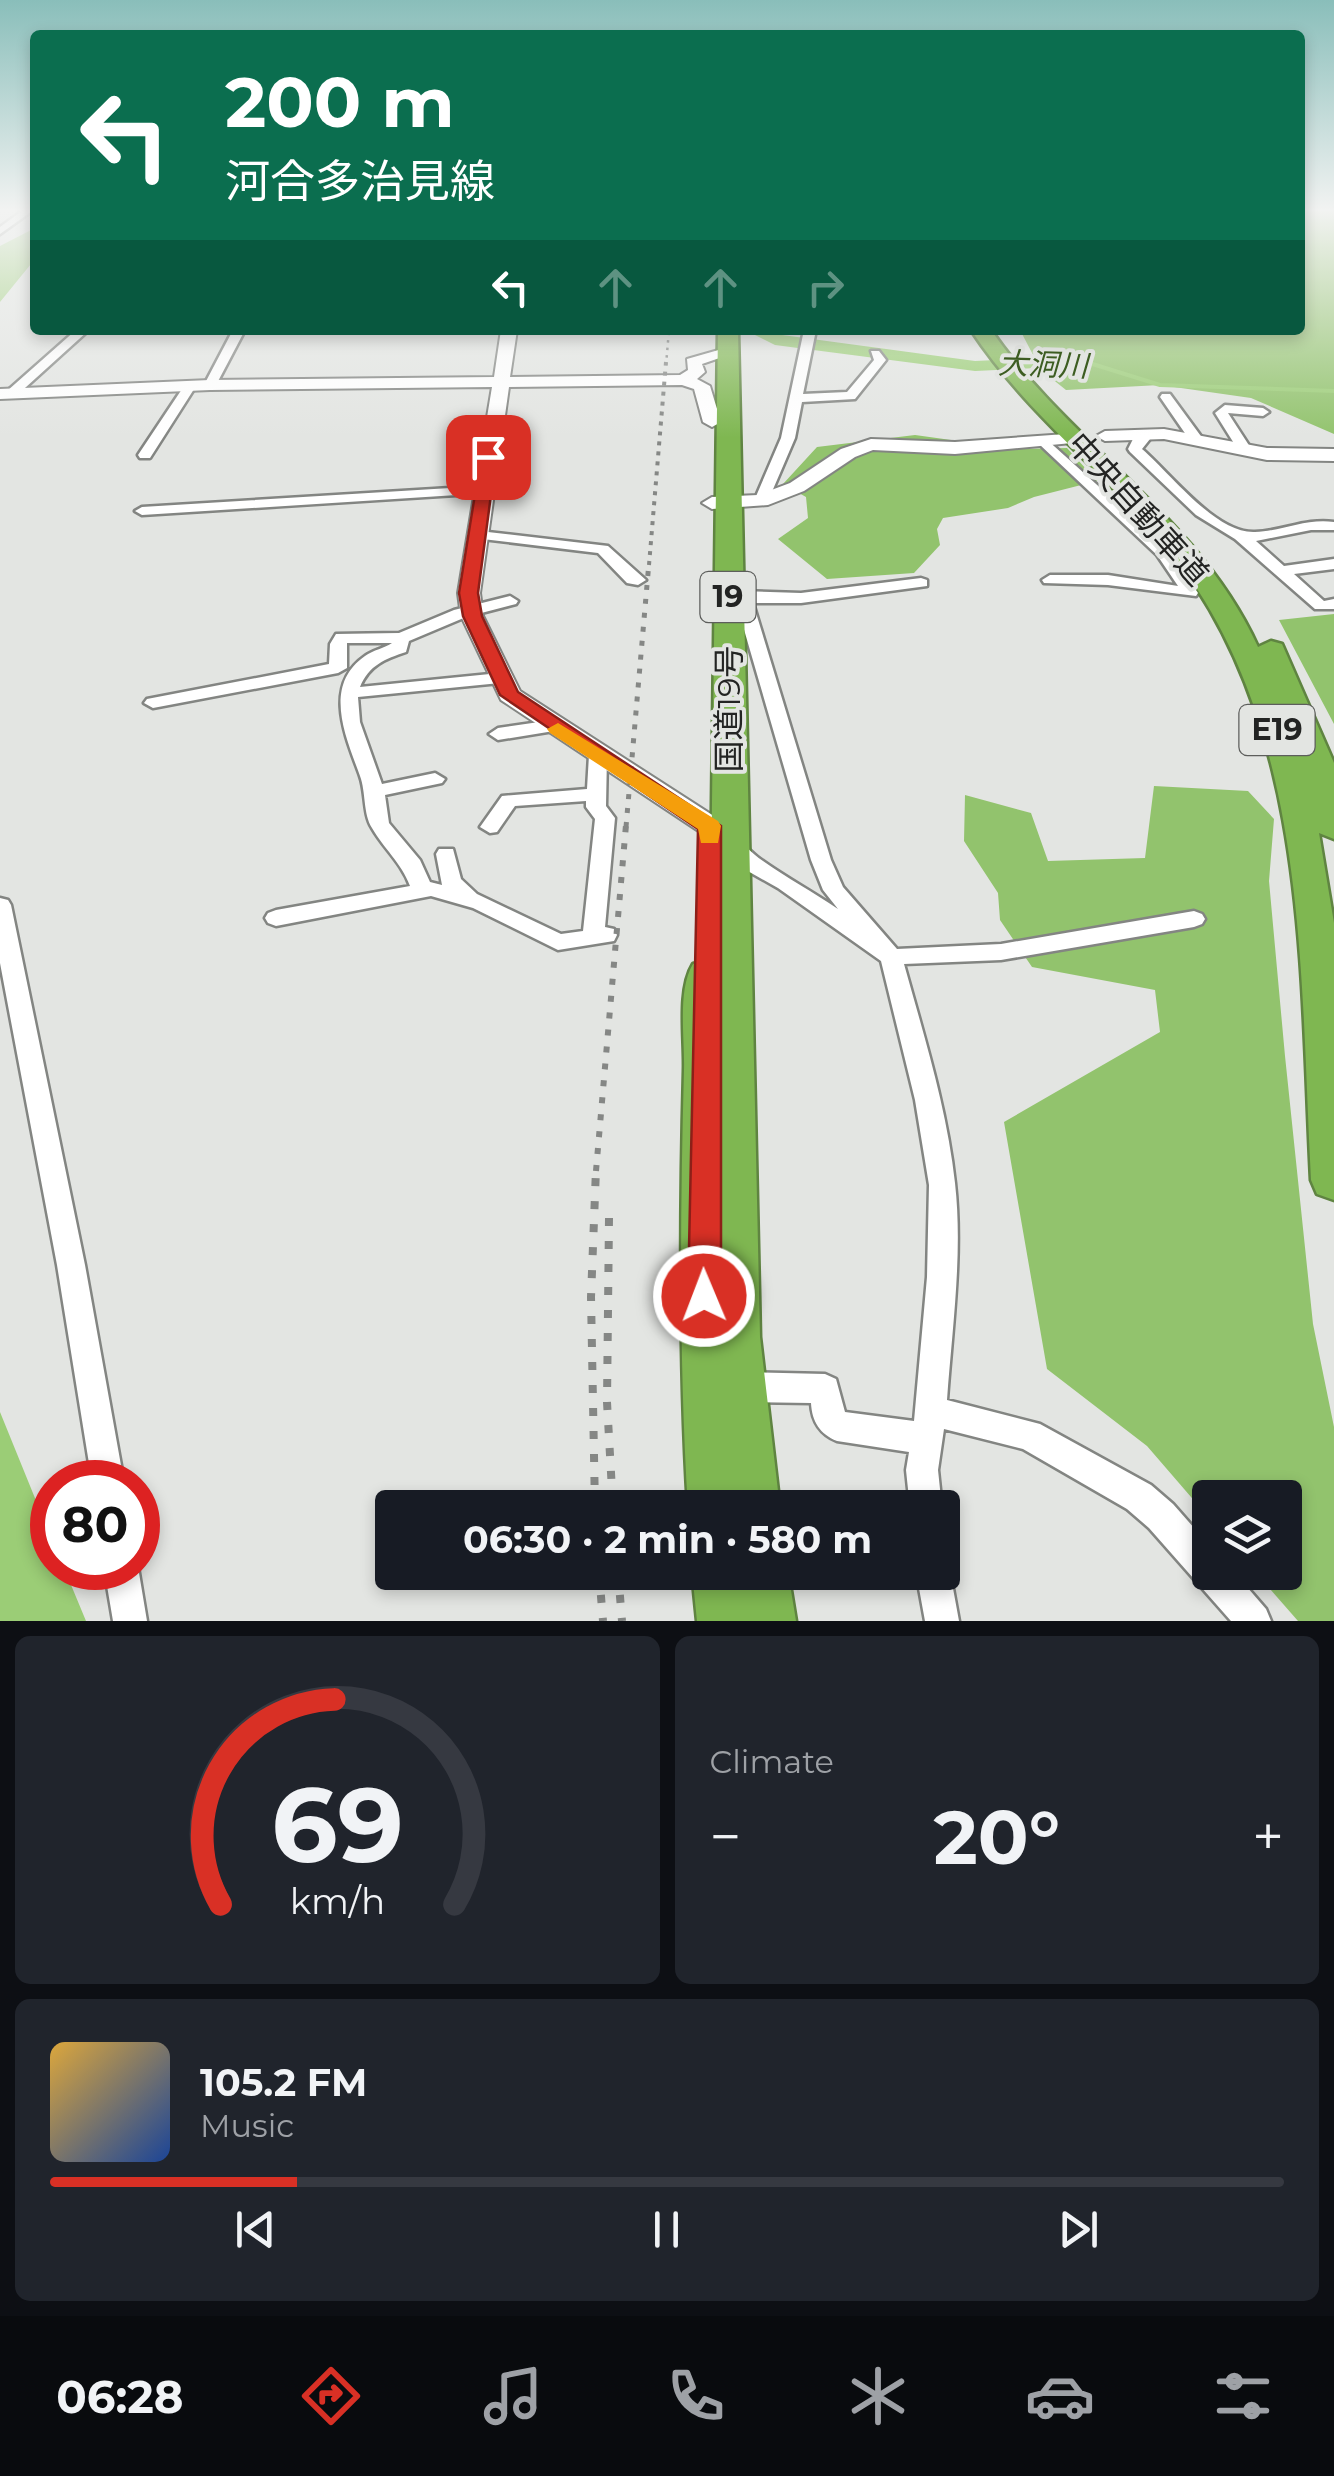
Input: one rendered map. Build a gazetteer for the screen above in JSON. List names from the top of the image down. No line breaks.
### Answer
{"streets":{"highway":["中央自動車道","19","国道19号","E19"]},"water":["大洞川"],"page":{"turn":["200 m","河合多治見線"],"limit":"80","trip":"06:30 · 2 min · 580 m","tile":"Climate","heat":["−","20°","+"],"song":["105.2 FM","Music"],"tabs":"06:28","gauge":["69","km/h"]}}
